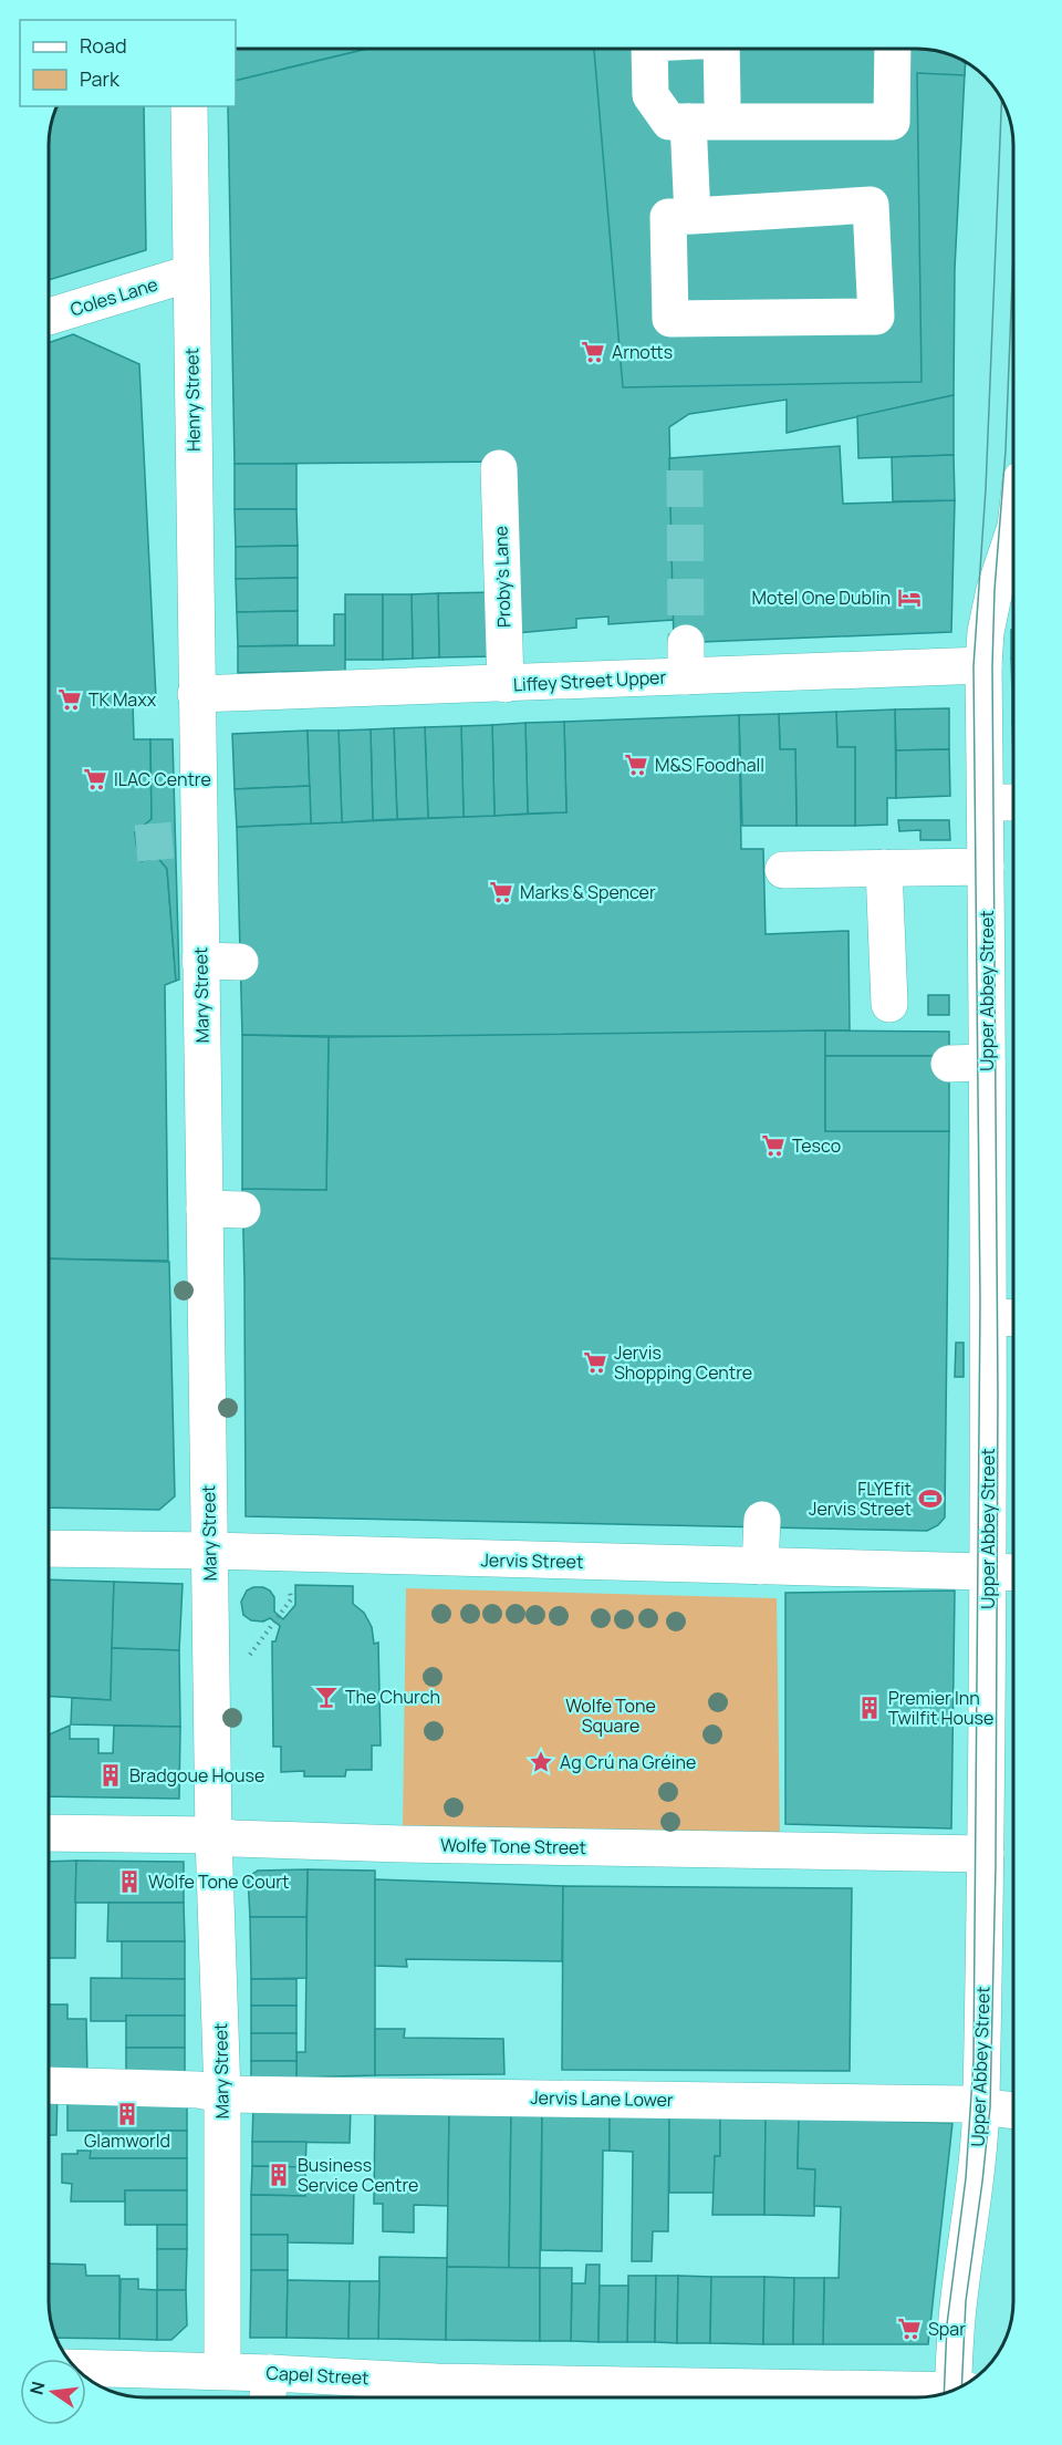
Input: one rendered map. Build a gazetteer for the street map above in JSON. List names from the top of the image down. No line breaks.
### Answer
{"streets":{"street":["Coles Lane","Henry Street","Proby's Lane","Liffey Street Upper","Upper Abbey Street","Mary Street","Jervis Street","Wolfe Tone Street","Jervis Lane Lower","Capel Street"]},"crossings":[["Coles Lane","Henry Street"],["Henry Street","Liffey Street Upper"],["Henry Street","Mary Street"],["Proby's Lane","Liffey Street Upper"],["Liffey Street Upper","Upper Abbey Street"],["Liffey Street Upper","Mary Street"],["Upper Abbey Street","Jervis Street"],["Upper Abbey Street","Wolfe Tone Street"],["Upper Abbey Street","Jervis Lane Lower"],["Mary Street","Jervis Street"],["Mary Street","Wolfe Tone Street"],["Mary Street","Jervis Lane Lower"],["Mary Street","Capel Street"]],"parks":["Wolfe Tone Square"],"places":{"supermarket":["Arnotts","TK Maxx","M&S Foodhall","ILAC Centre","Marks & Spencer","Tesco","Jervis Shopping Centre","Spar"],"hotel":["Motel One Dublin"],"sports":["FLYEfit Jervis Street"],"bar":["The Church"],"building":["Premier Inn Twilfit House","Bradgoue House","Wolfe Tone Court","Glamworld","Business Service Centre"],"place":["Ag Crú na Gréine"]},"legend":["Road","Park"],"north":"left"}
